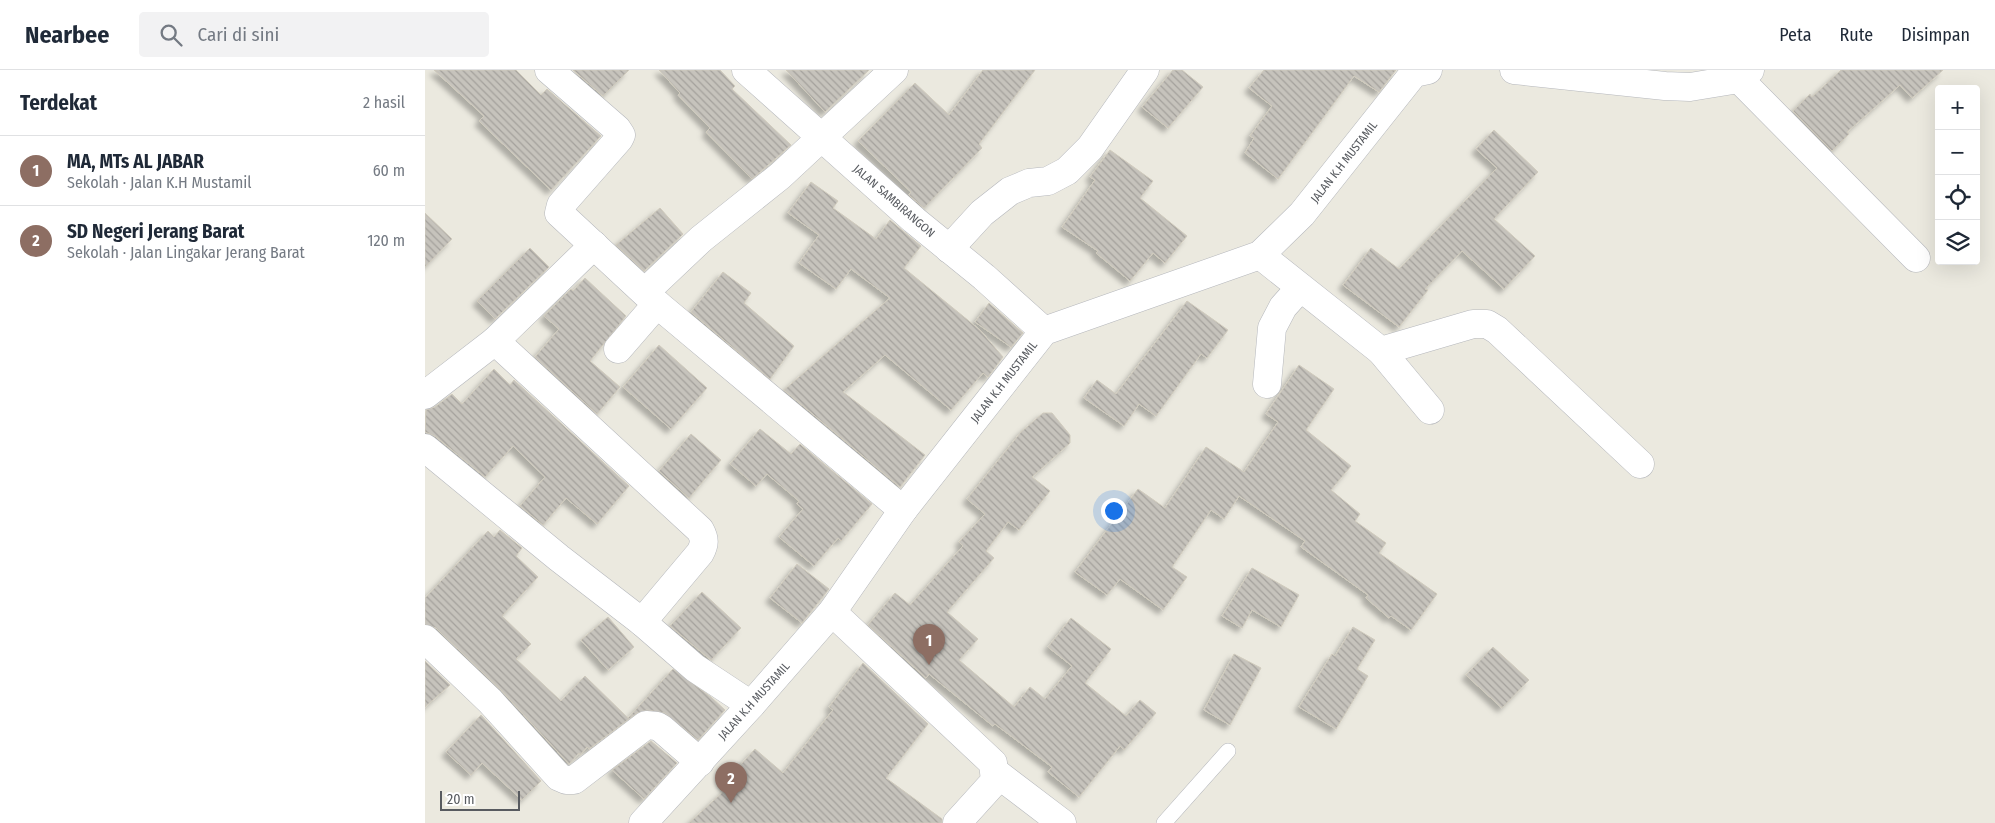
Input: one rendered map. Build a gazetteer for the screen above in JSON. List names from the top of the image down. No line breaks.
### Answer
{"streets":{"street":["JALAN K.H MUSTAMIL","JALAN SAMBIRANGON"]},"crossings":[["JALAN K.H MUSTAMIL","JALAN SAMBIRANGON"]],"scale_bar":"20 m","page":{"header":"Nearbee","search":"Cari di sini","nav":["Peta","Rute","Disimpan"],"heading":["Terdekat","2 hasil"],"map_buttons":["+","−"],"list":[{"mark":"1","name":"MA, MTs AL JABAR","note":"Sekolah · Jalan K.H Mustamil","value":"60 m"},{"mark":"2","name":"SD Negeri Jerang Barat","note":"Sekolah · Jalan Lingakar Jerang Barat","value":"120 m"}],"pins":["1","2"],"scale":"20 m"}}
